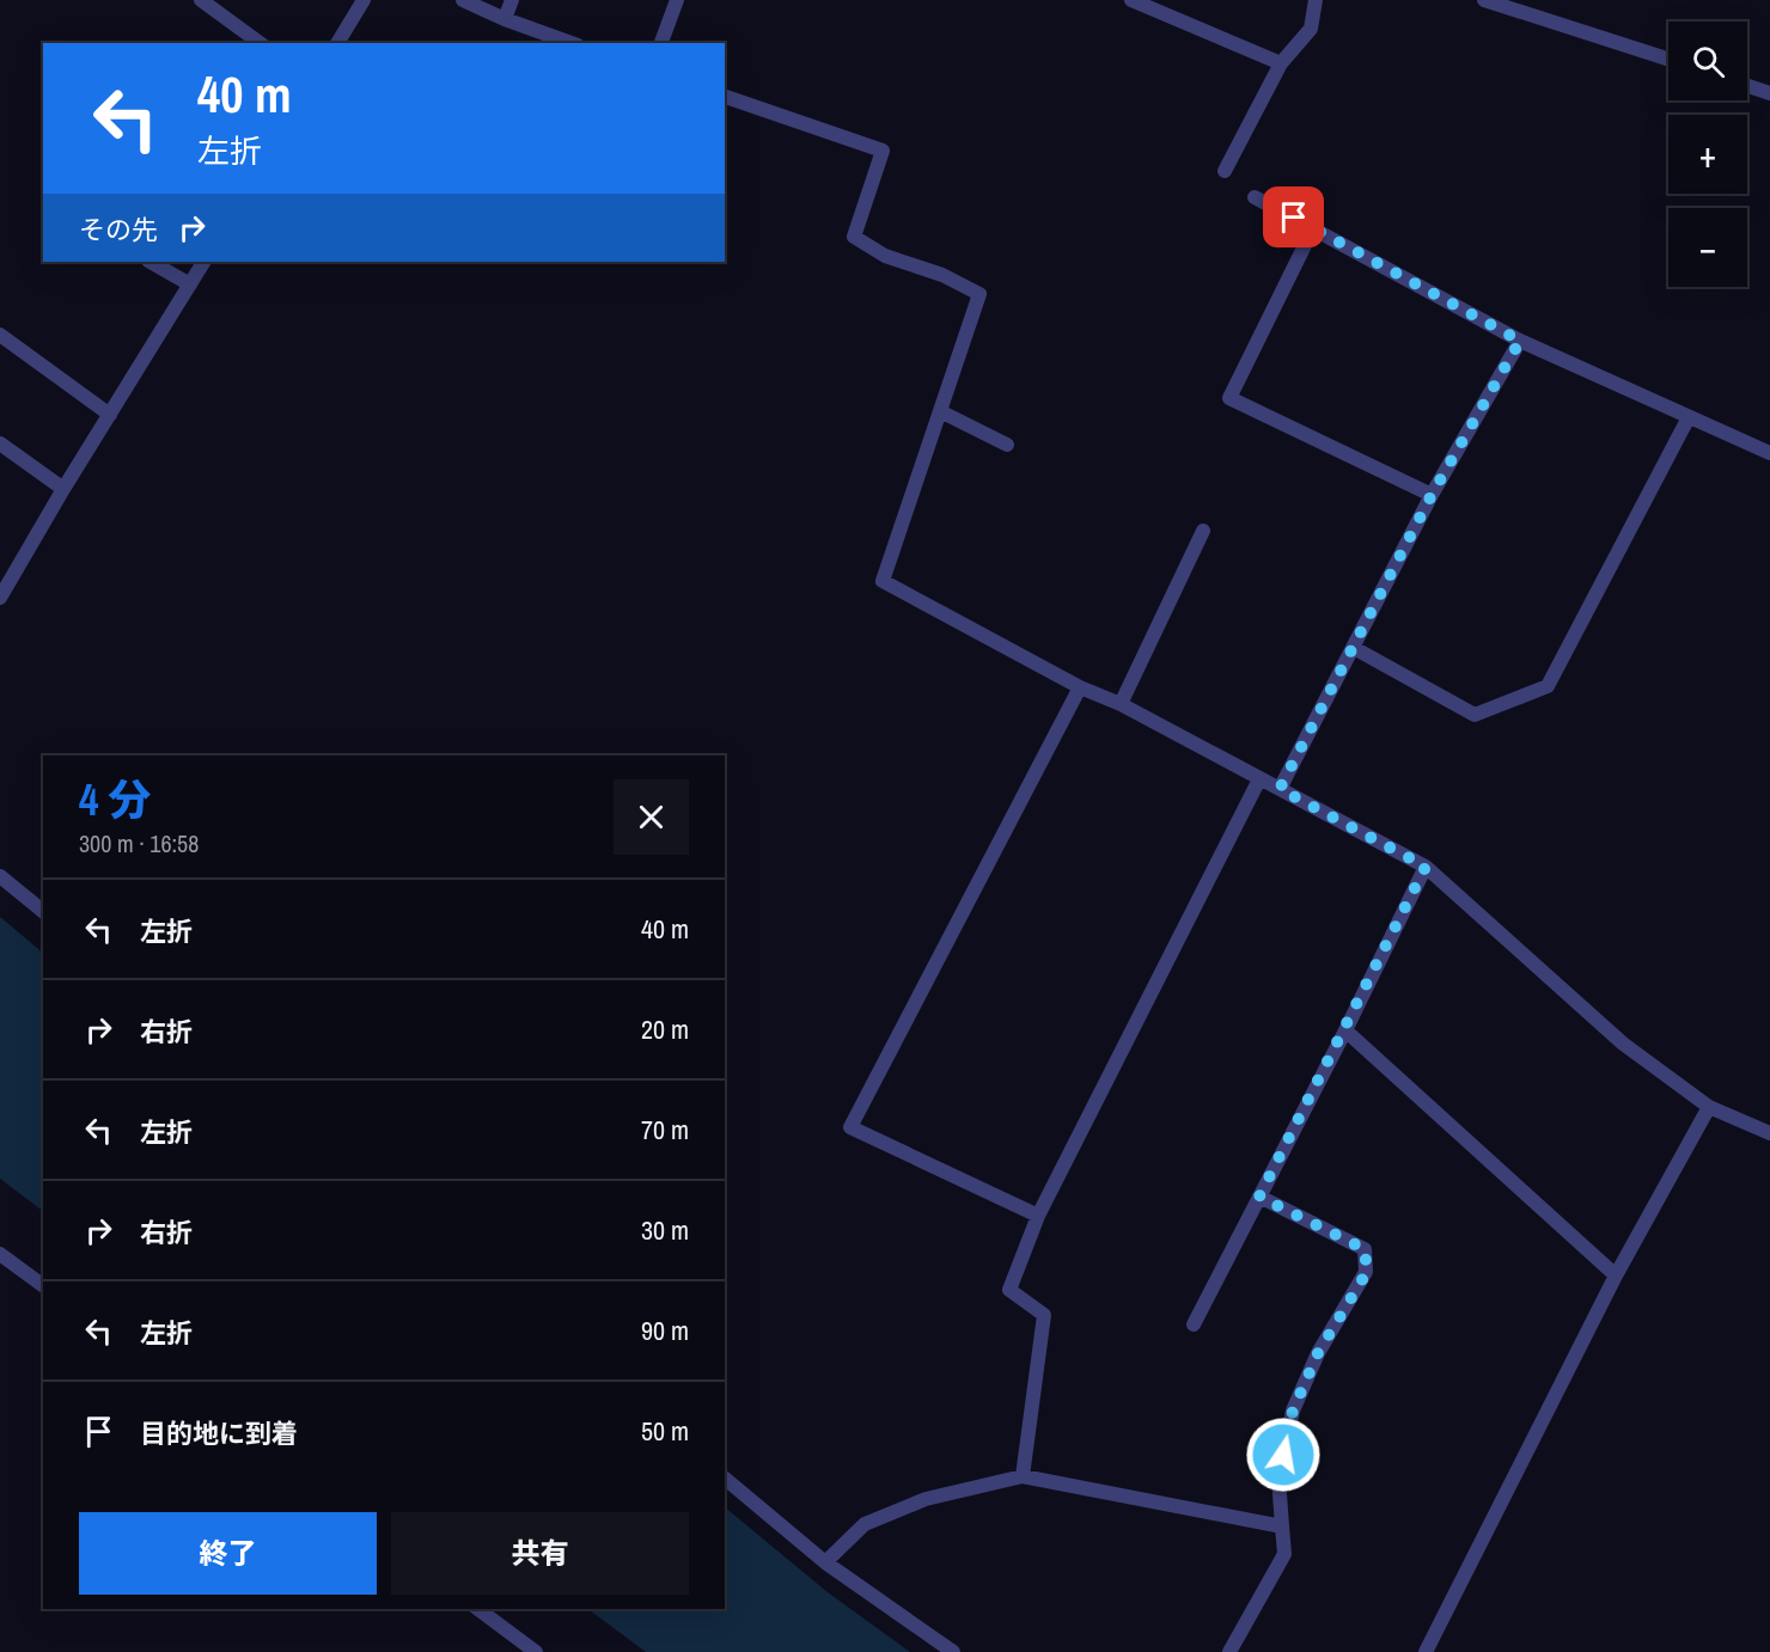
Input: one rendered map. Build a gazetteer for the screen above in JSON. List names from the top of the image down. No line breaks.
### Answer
{"page":{"map_buttons":["+","−"],"turn":["40 m","左折"],"then":"その先","heading":["4 分","300 m · 16:58"],"list":[{"name":"左折","value":"40 m"},{"name":"右折","value":"20 m"},{"name":"左折","value":"70 m"},{"name":"右折","value":"30 m"},{"name":"左折","value":"90 m"},{"name":"目的地に到着","value":"50 m"}],"buttons":["終了","共有"]}}
